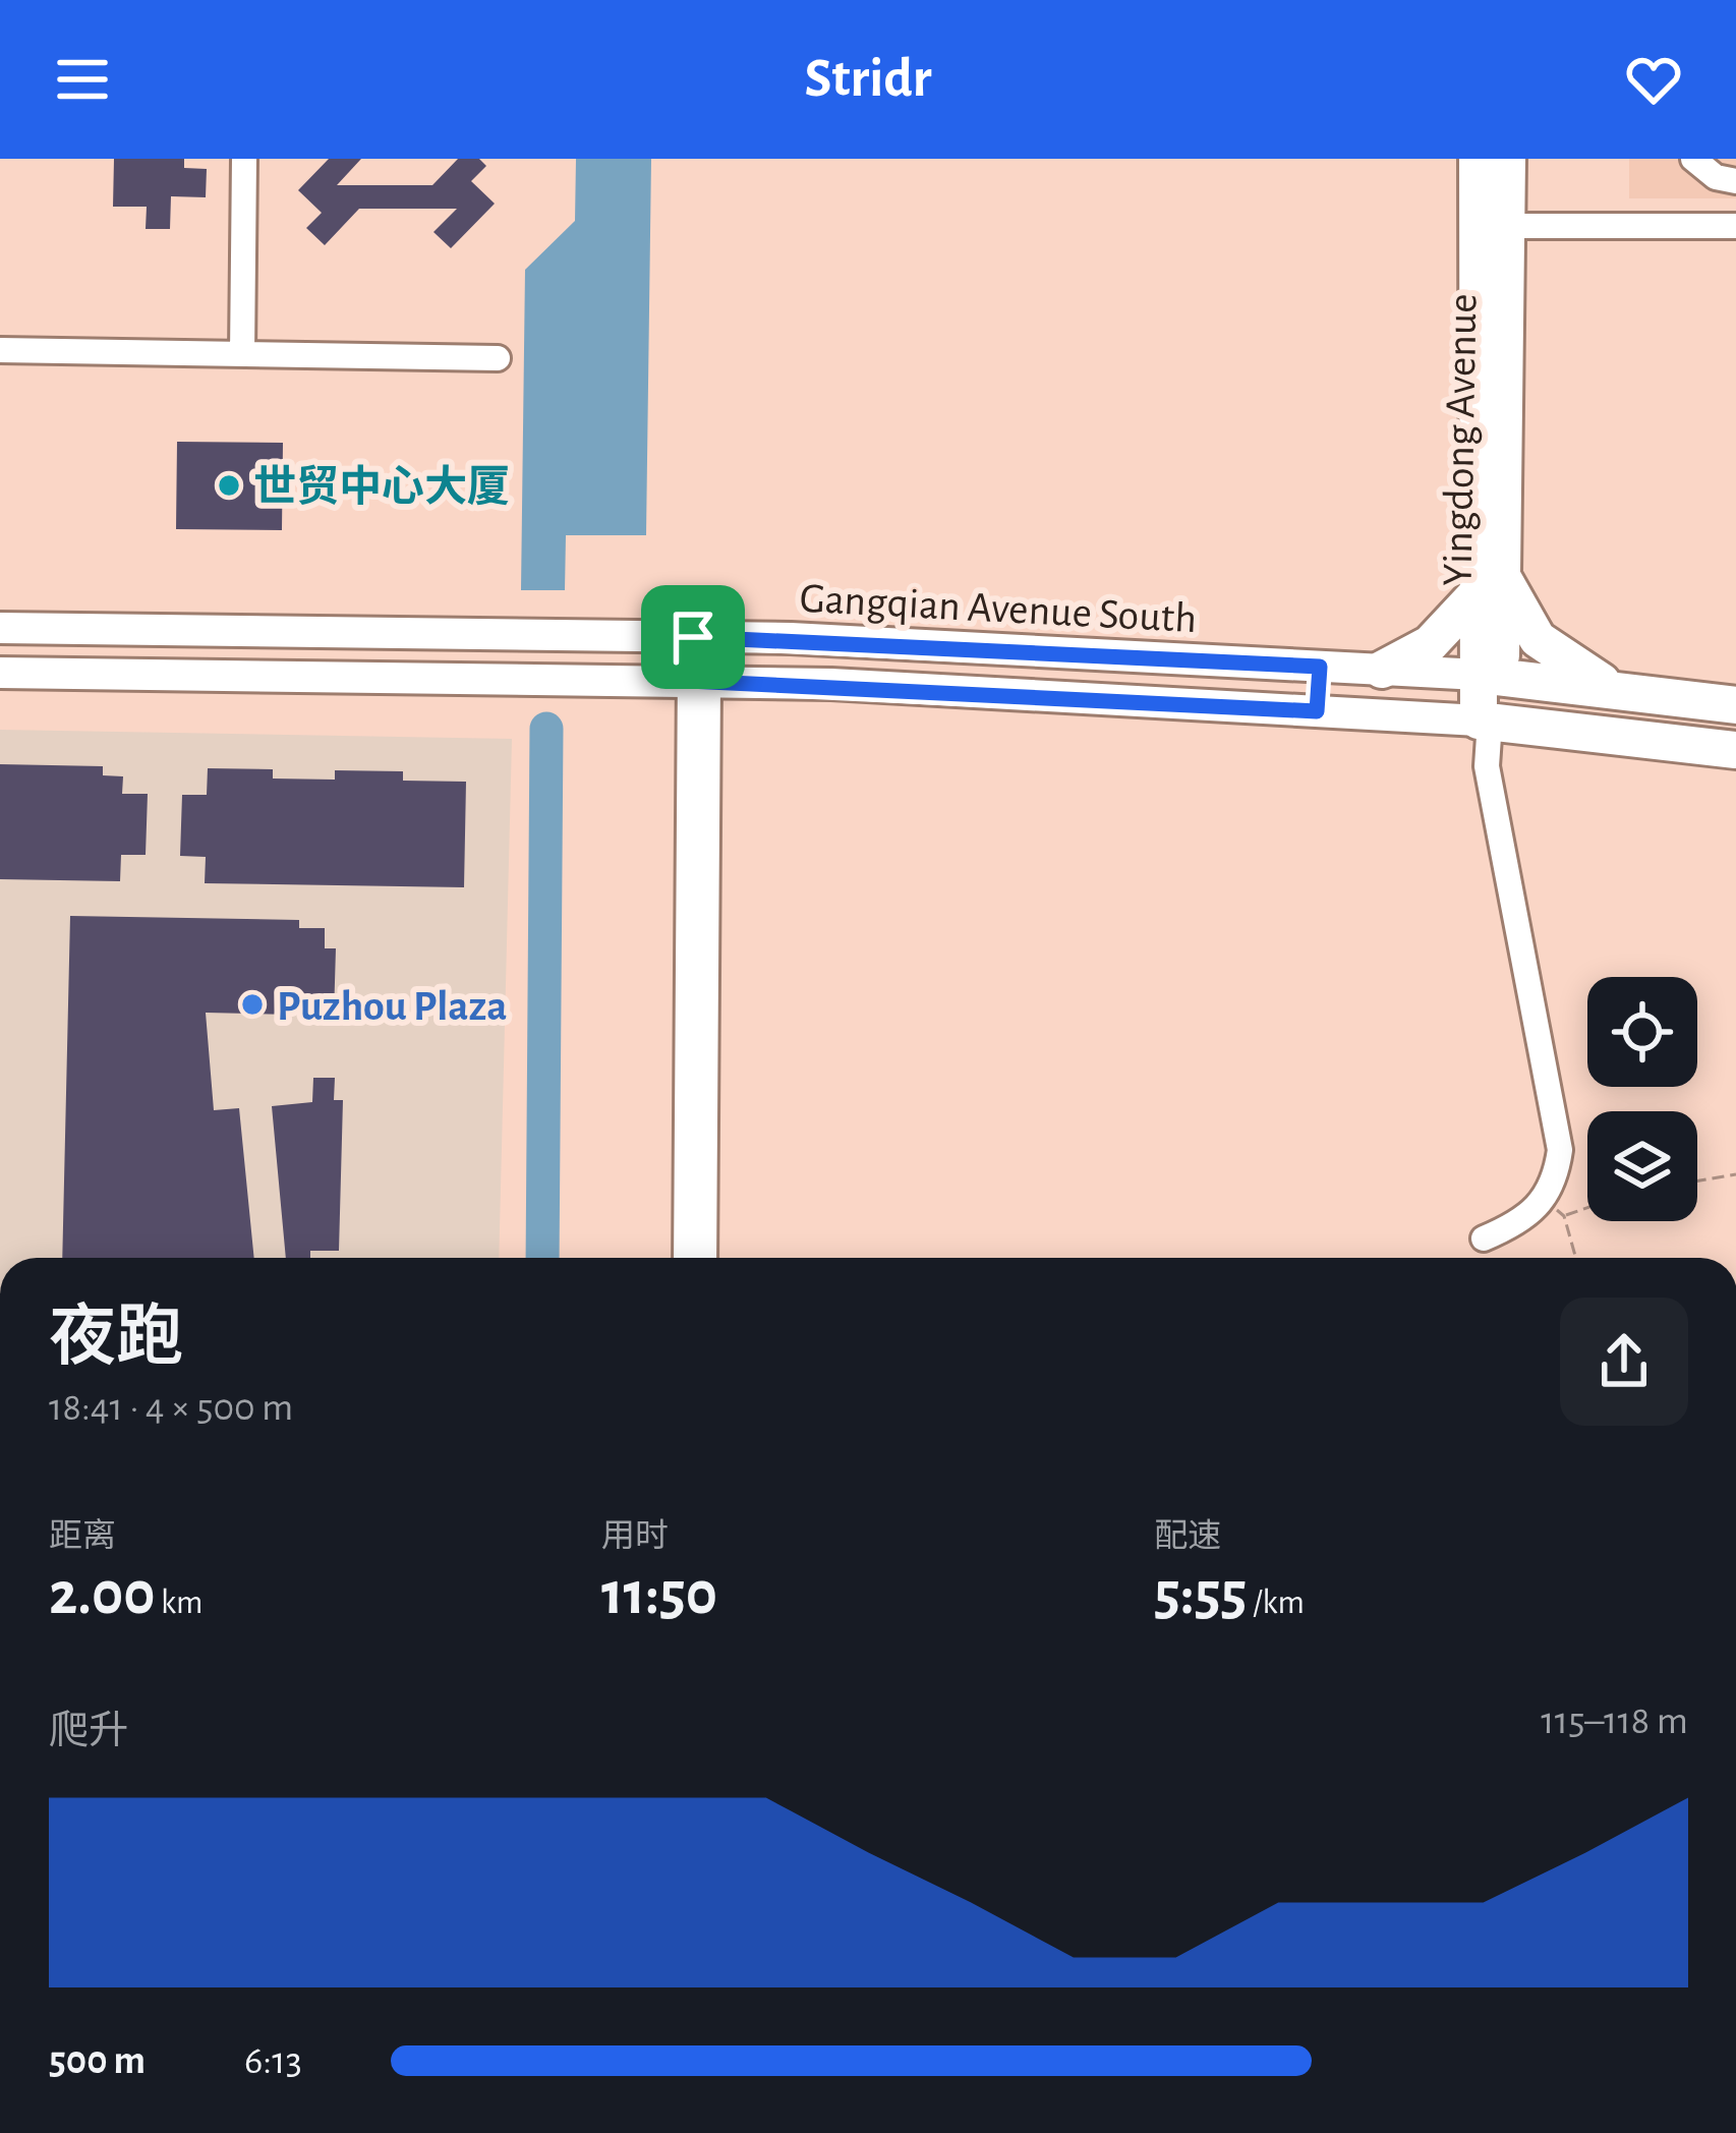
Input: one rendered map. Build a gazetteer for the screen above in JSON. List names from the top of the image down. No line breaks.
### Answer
{"streets":{"highway":["Yingdong Avenue"],"main road":["Gangqian Avenue South"]},"crossings":[["Yingdong Avenue","Gangqian Avenue South"]],"places":["世贸中心大厦","Puzhou Plaza"],"page":{"header":"Stridr","heading":["夜跑","18:41 · 4 × 500 m"],"stats":[["距离","2.00 km"],["用时","11:50"],["配速","5:55 /km"]],"chart":["爬升","115–118 m"],"list":[{"name":"500 m","note":"6:13"}]}}
